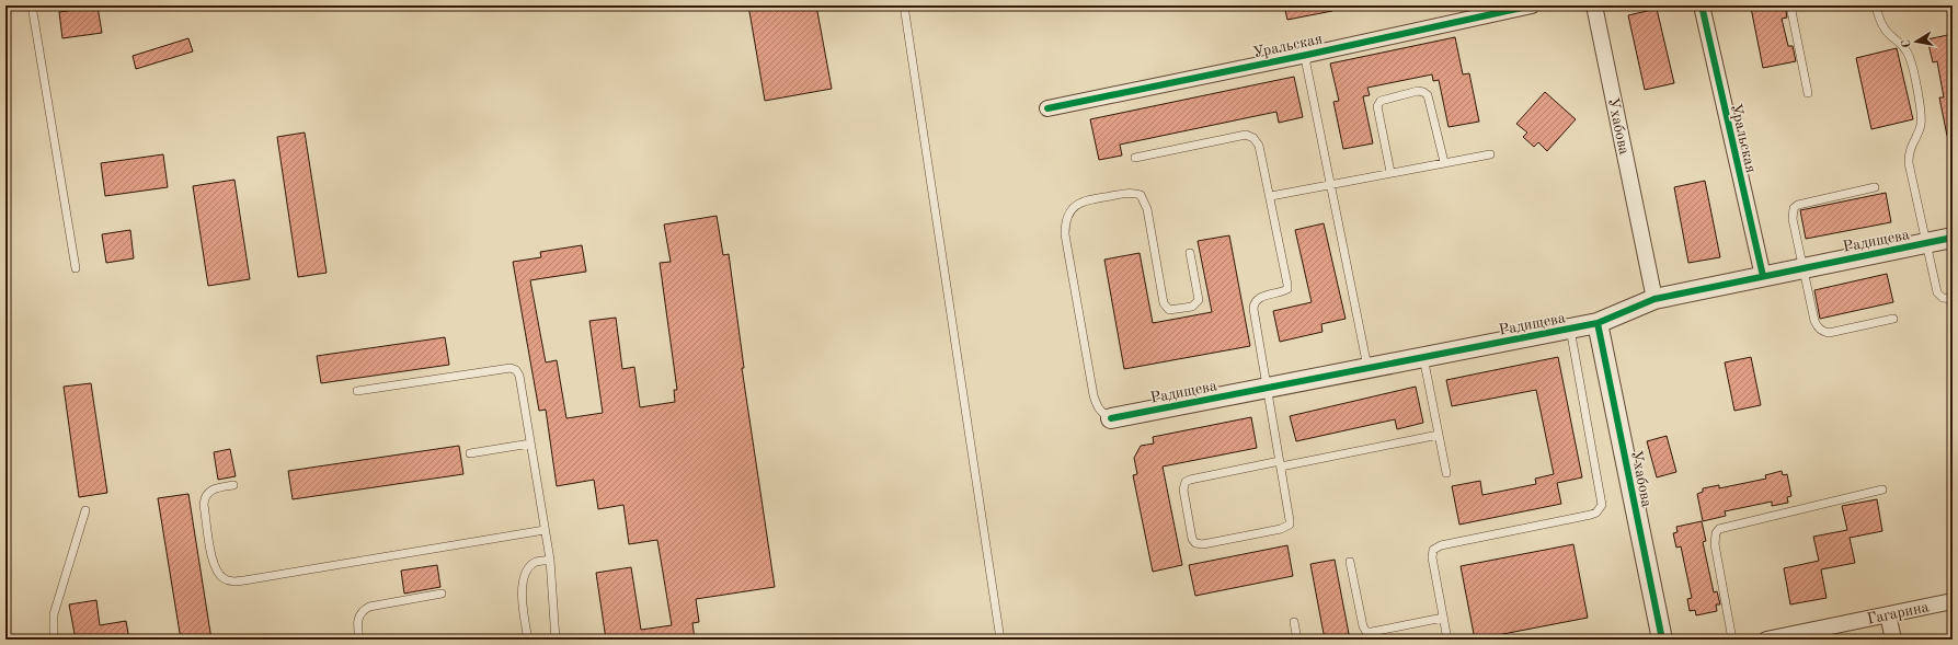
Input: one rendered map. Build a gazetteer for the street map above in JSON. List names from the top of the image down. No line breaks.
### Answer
{"streets":{"street":["Уральская","Ухабова","Радищева","Гагарина"]},"crossings":[["Уральская","Радищева"],["Ухабова","Радищева"]],"north":"left"}
